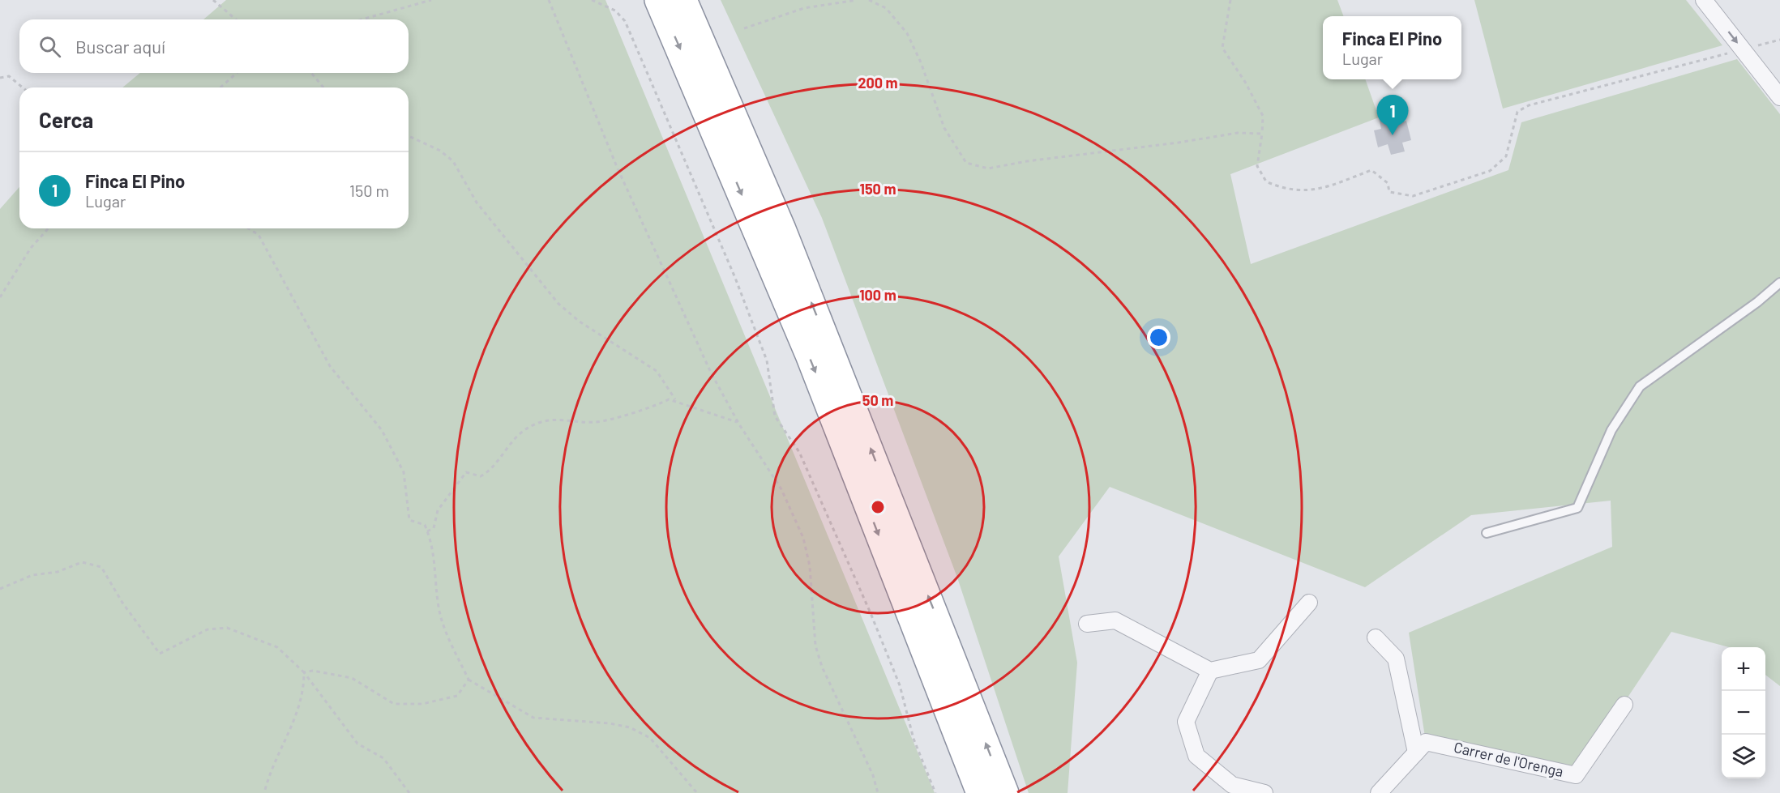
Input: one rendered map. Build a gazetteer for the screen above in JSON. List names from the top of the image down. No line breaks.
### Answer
{"streets":{"street":["Carrer de l'Orenga"]},"page":{"popup":["Finca El Pino","Lugar"],"search":"Buscar aquí","heading":"Cerca","pins":"1","list":[{"mark":"1","name":"Finca El Pino","note":"Lugar","value":"150 m"}],"map_buttons":["+","−"]},"rings":["200 m","150 m","100 m","50 m"]}
